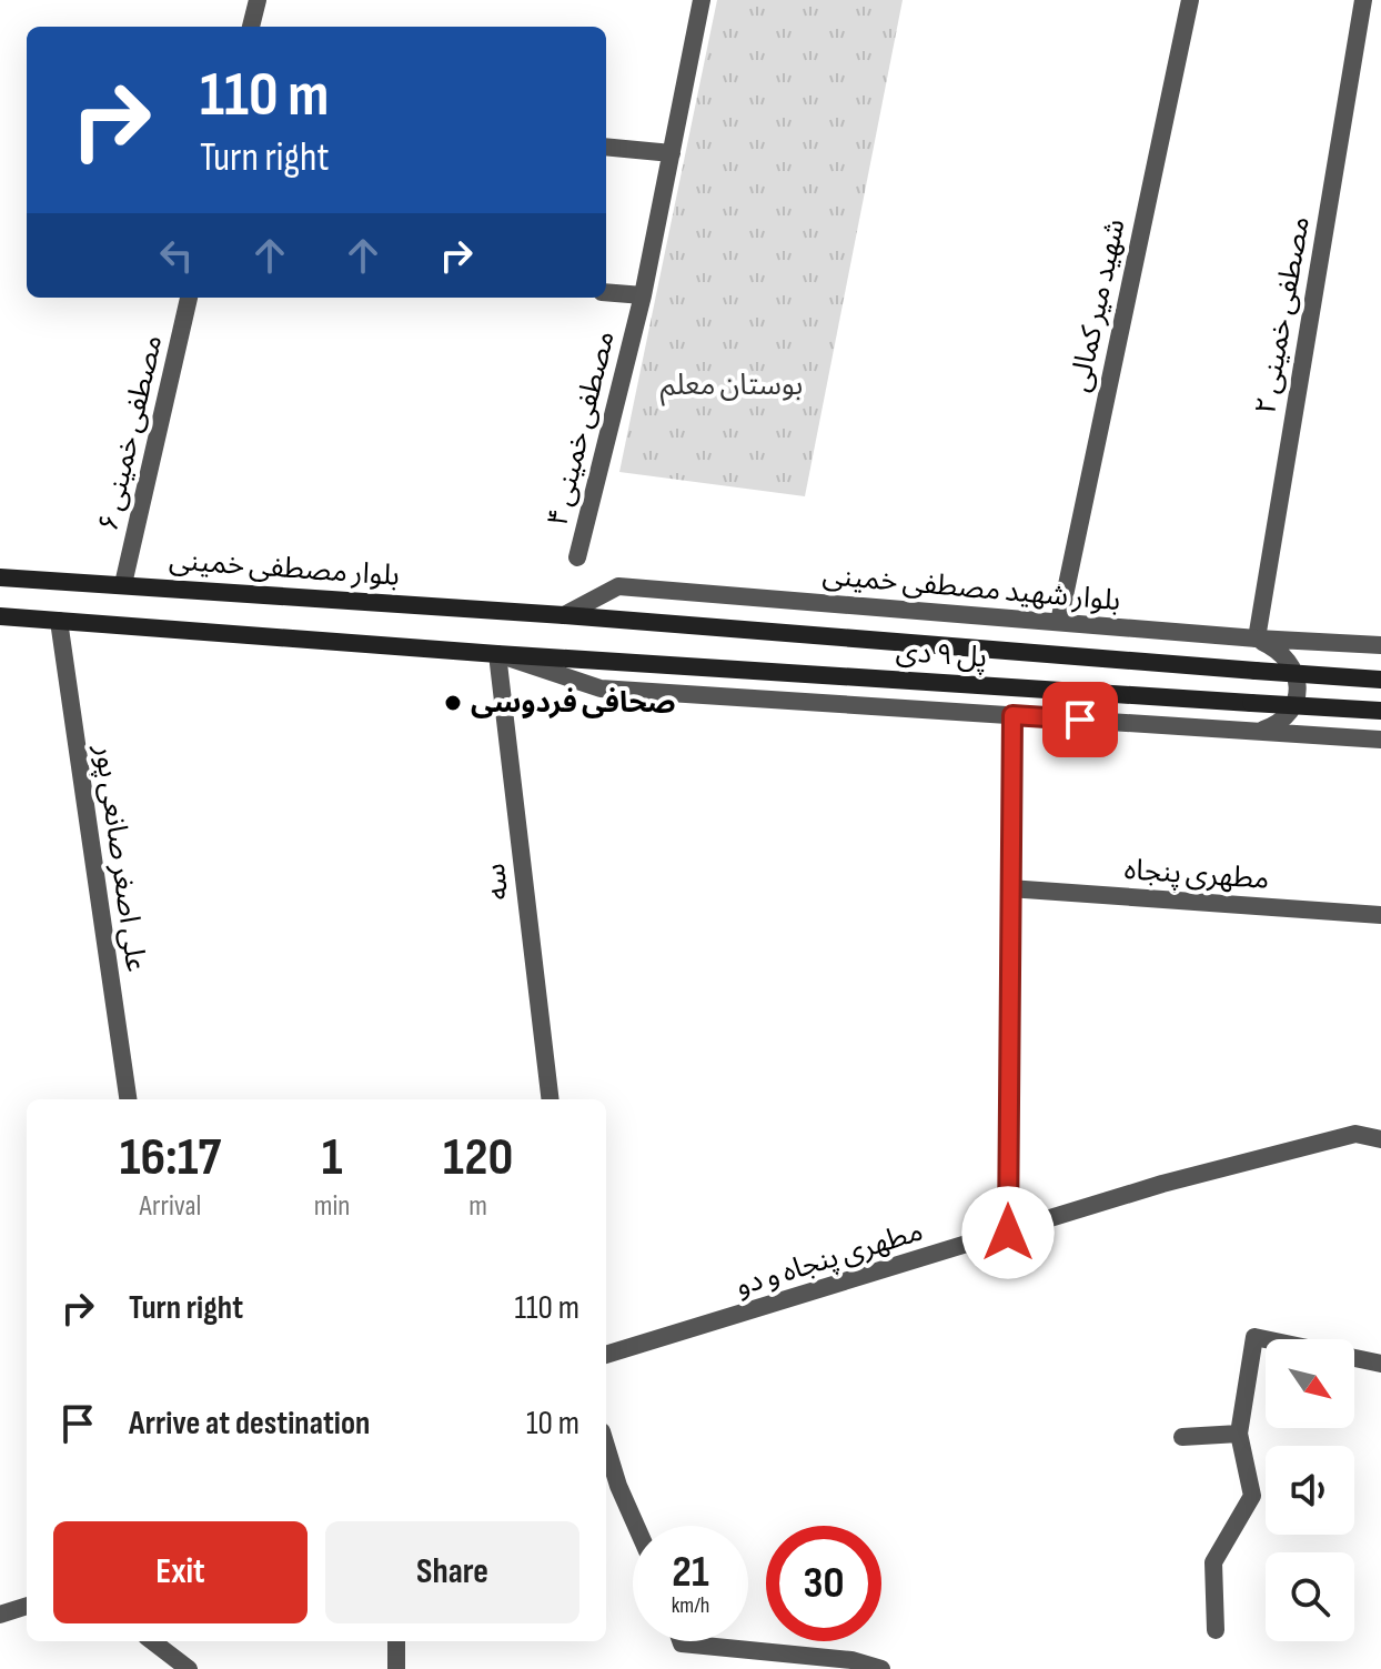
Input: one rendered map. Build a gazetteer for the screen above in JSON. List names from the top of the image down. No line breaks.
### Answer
{"streets":{"main road":["بلوار مصطفی خمینی","پل ۹ دی"],"street":["شهید میر کمالی","مصطفی خمینی ۲","مصطفی خمینی ۴","مصطفی خمینی ۶","بلوار شهید مصطفی خمینی","علی اصغر صانعی پور","مطهری پنجاه","سه","مطهری پنجاه و دو"]},"crossings":[["شهید میر کمالی","بلوار شهید مصطفی خمینی"],["مصطفی خمینی ۲","بلوار شهید مصطفی خمینی"],["مصطفی خمینی ۶","بلوار مصطفی خمینی"],["بلوار مصطفی خمینی","بلوار شهید مصطفی خمینی"],["بلوار مصطفی خمینی","پل ۹ دی"],["بلوار شهید مصطفی خمینی","پل ۹ دی"],["پل ۹ دی","سه"]],"parks":["بوستان معلم"],"places":["صحافی فردوسی"],"north":"bottom right","page":{"turn":["110 m","Turn right"],"eta":["16:17","Arrival","1","min","120","m"],"list":[{"name":"Turn right","value":"110 m"},{"name":"Arrive at destination","value":"10 m"}],"buttons":["Exit","Share"],"speed":"21 km/h","limit":"30"}}
